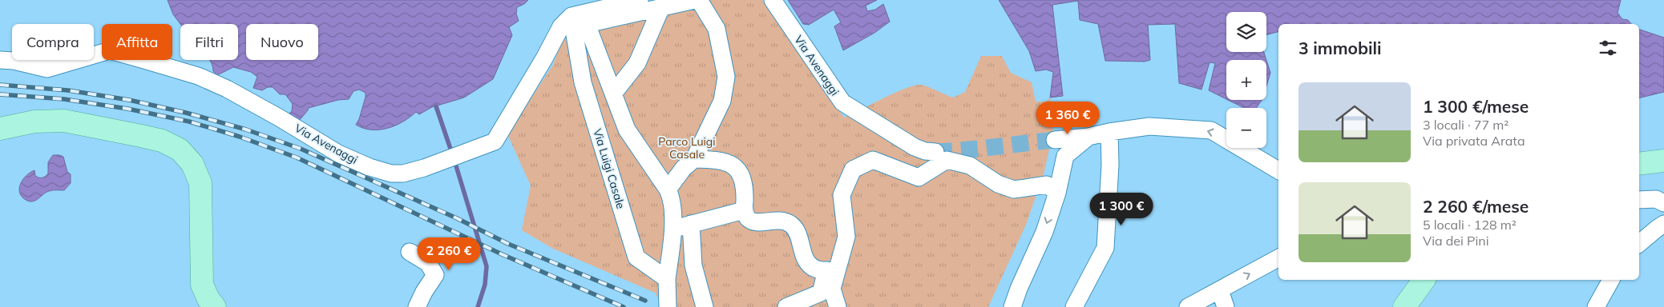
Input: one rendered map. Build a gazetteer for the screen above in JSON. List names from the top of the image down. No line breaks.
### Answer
{"streets":{"street":["Via Avenaggi","Via Luigi Casale"]},"crossings":[["Via Avenaggi","Via Luigi Casale"]],"parks":["Parco Luigi Casale"],"page":{"map_buttons":["+","−"],"chip":["Compra","Affitta","Filtri","Nuovo"],"heading":"3 immobili","list":[{"name":"1 300 €/mese","note":"3 locali · 77 m² · Via privata Arata"},{"name":"2 260 €/mese","note":"5 locali · 128 m² · Via dei Pini"}],"price":["1 360 €","1 300 €","2 260 €"]}}
